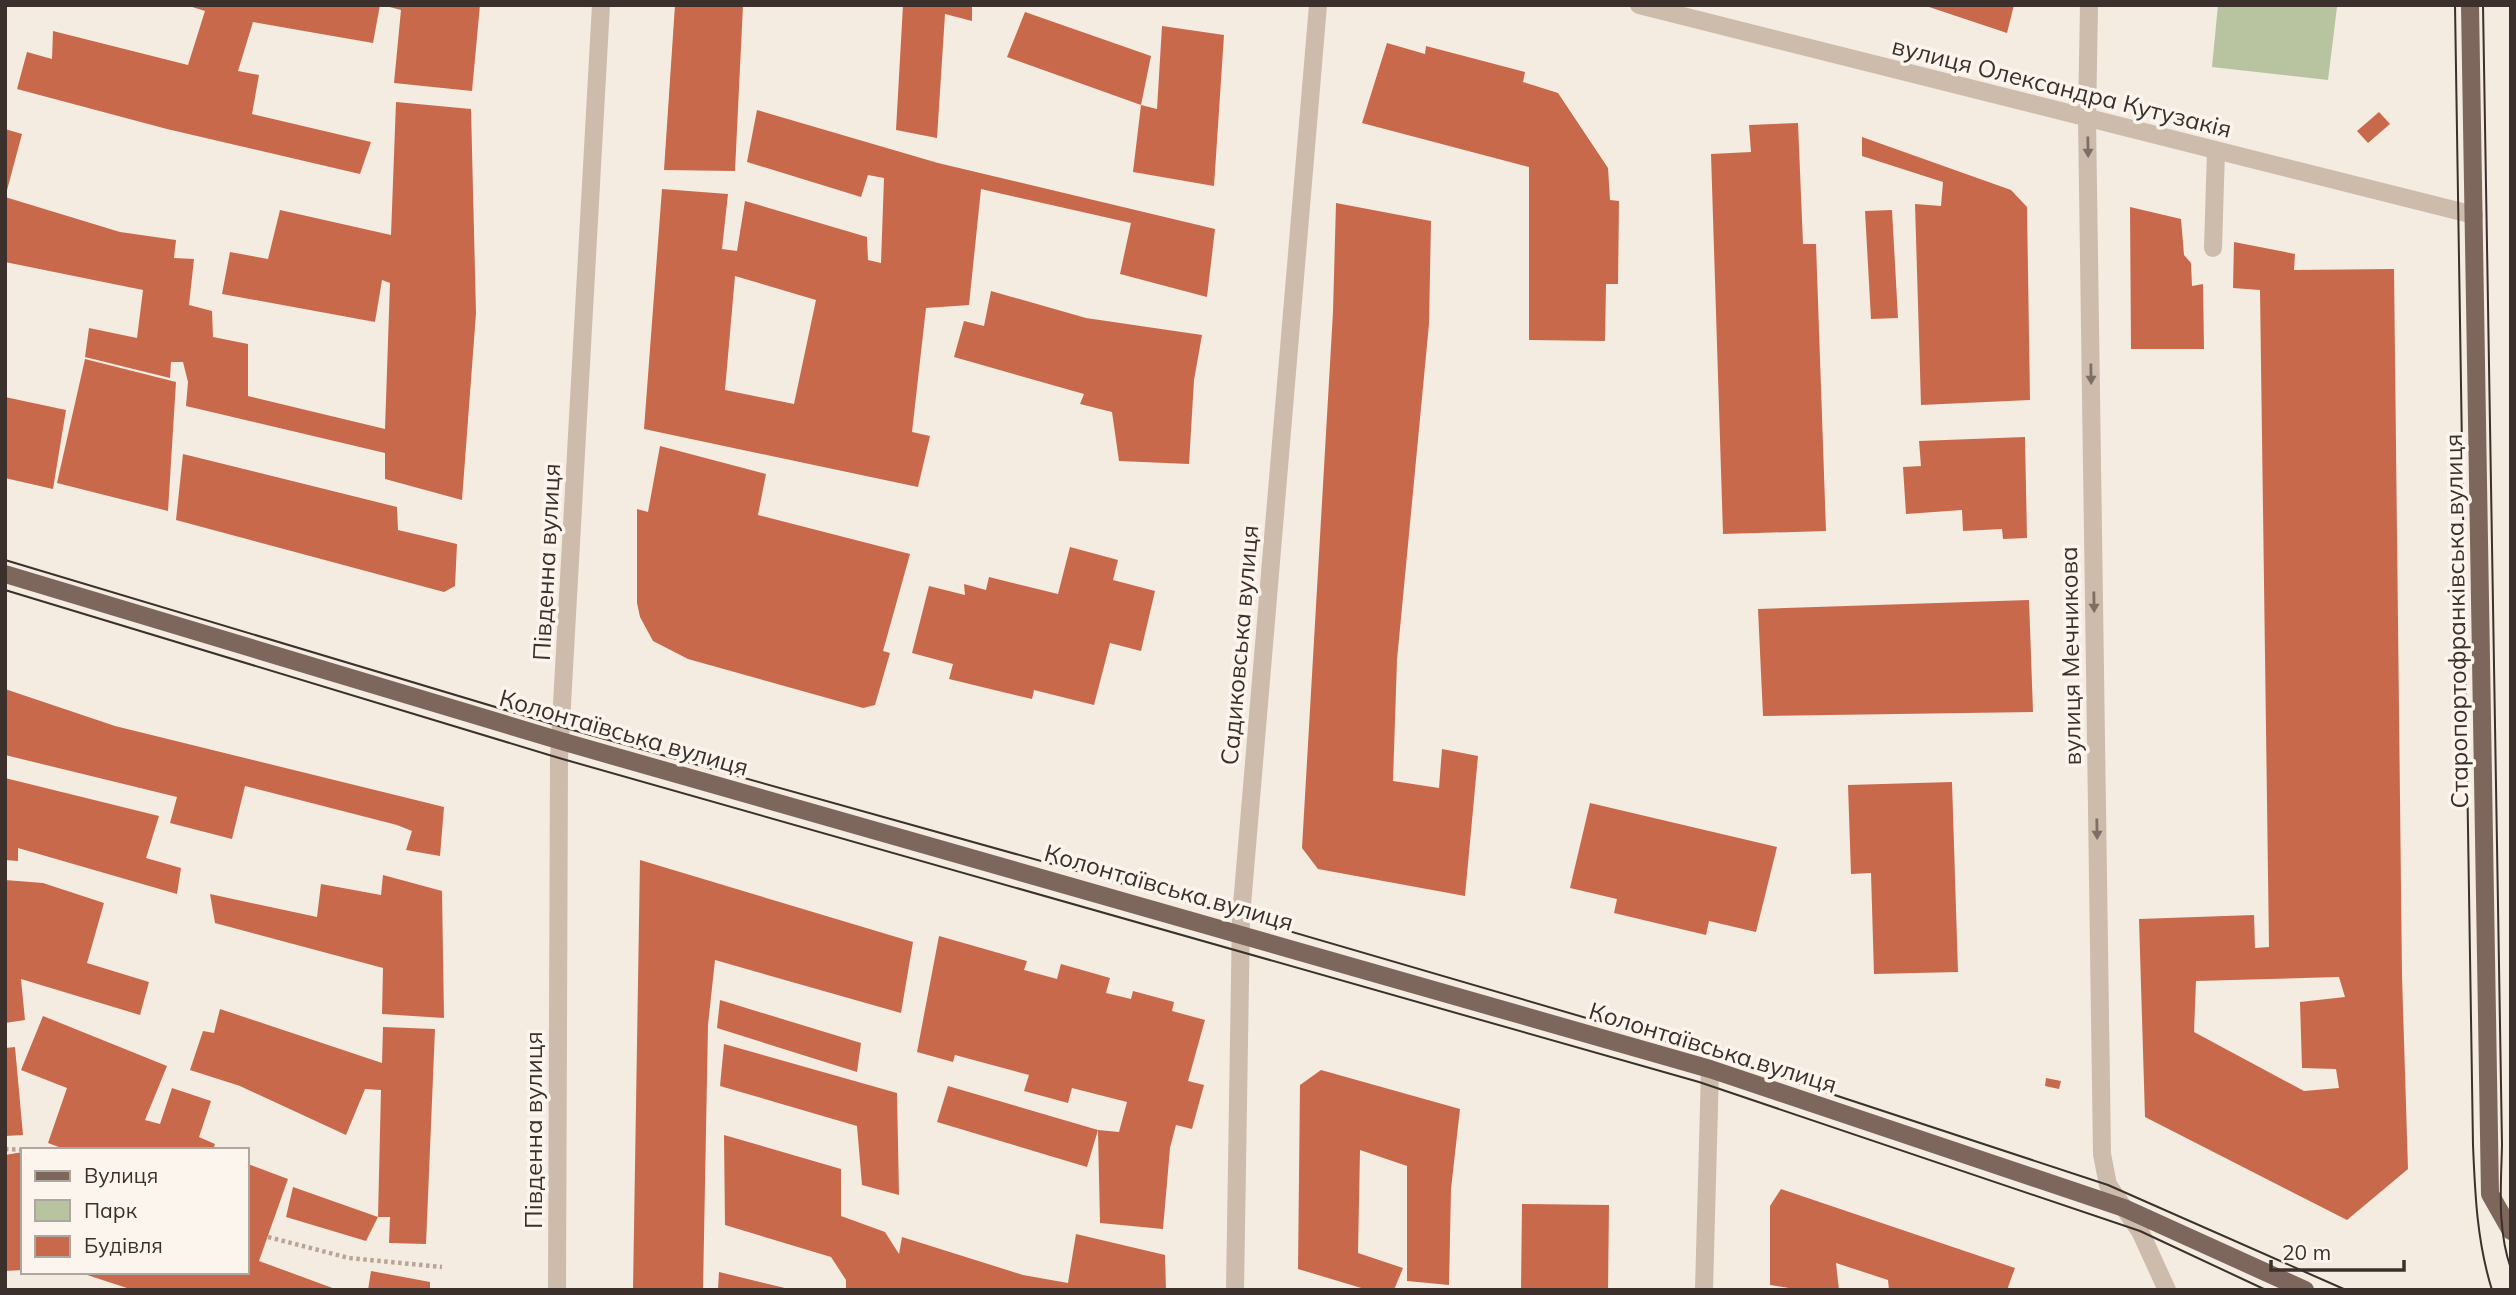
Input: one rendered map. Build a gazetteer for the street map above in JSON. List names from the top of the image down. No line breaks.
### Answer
{"streets":{"main road":["Старопортофранківська вулиця","Колонтаївська вулиця"],"street":["вулиця Олександра Кутузакія","Південна вулиця","Садиковська вулиця","вулиця Мечникова"]},"crossings":[["вулиця Олександра Кутузакія","Старопортофранківська вулиця"],["вулиця Олександра Кутузакія","вулиця Мечникова"],["Південна вулиця","Колонтаївська вулиця"],["Садиковська вулиця","Колонтаївська вулиця"],["вулиця Мечникова","Колонтаївська вулиця"]],"one_way":["вулиця Мечникова"],"legend":["Вулиця","Парк","Будівля"],"scale_bar":"20 m"}
